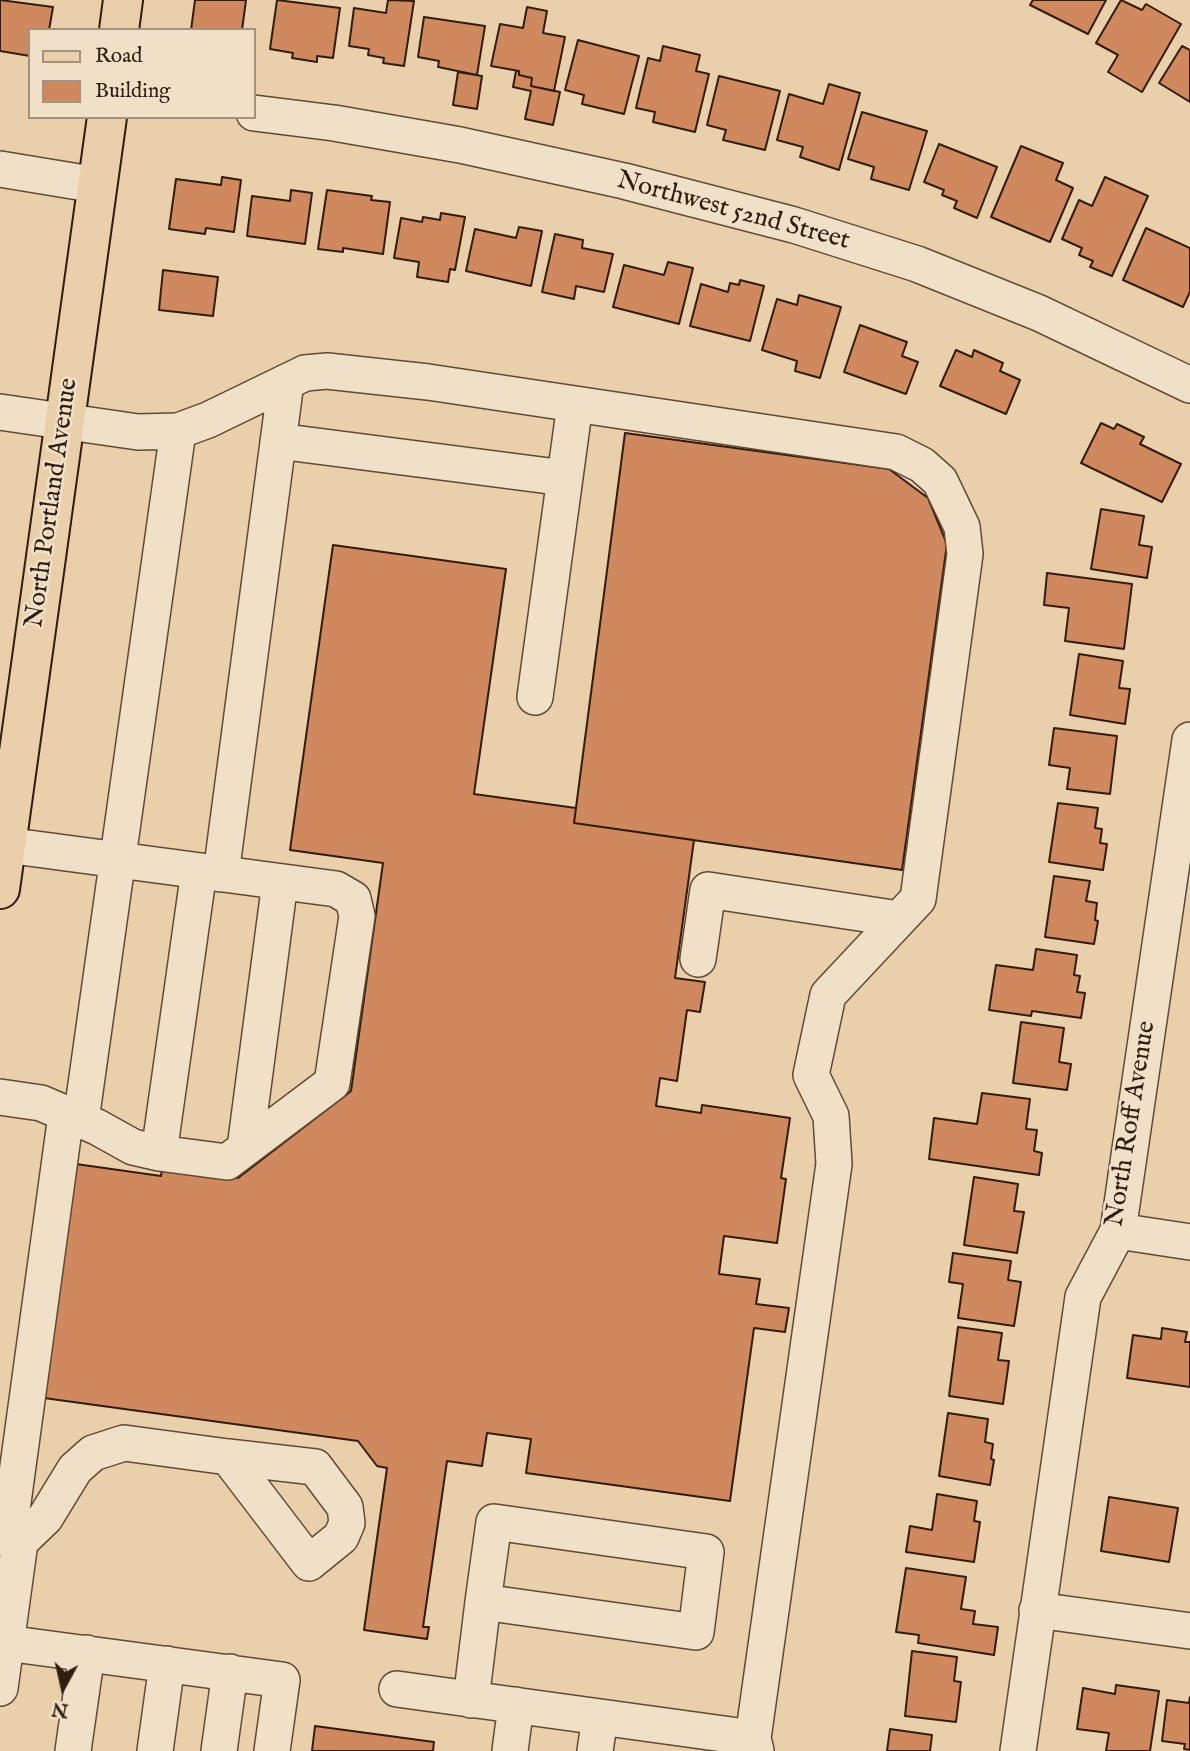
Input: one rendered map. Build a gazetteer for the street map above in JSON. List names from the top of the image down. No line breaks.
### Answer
{"streets":{"main road":["North Portland Avenue"],"street":["Northwest 52nd Street","North Roff Avenue"]},"legend":["Road","Building"],"north":"bottom"}
